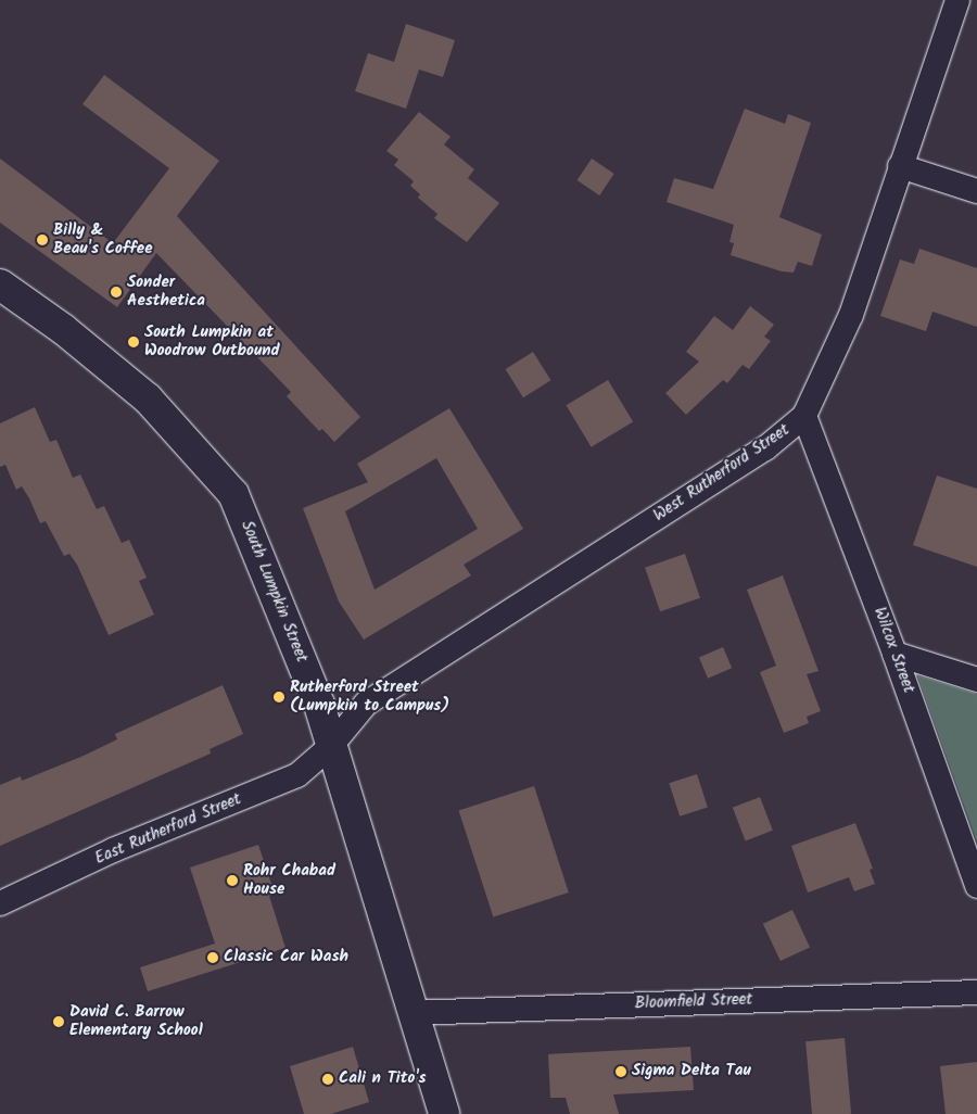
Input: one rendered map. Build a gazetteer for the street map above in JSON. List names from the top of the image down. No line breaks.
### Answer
{"streets":{"main road":["South Lumpkin Street"],"street":["West Rutherford Street","Wilcox Street","East Rutherford Street","Bloomfield Street"]},"crossings":[["West Rutherford Street","South Lumpkin Street"],["West Rutherford Street","Wilcox Street"],["West Rutherford Street","East Rutherford Street"],["South Lumpkin Street","East Rutherford Street"],["South Lumpkin Street","Bloomfield Street"]],"places":["Billy & Beau's Coffee","Sonder Aesthetica","South Lumpkin at Woodrow Outbound","Rutherford Street (Lumpkin to Campus)","Rohr Chabad House","Classic Car Wash","David C. Barrow Elementary School","Sigma Delta Tau","Cali n Tito's"]}
